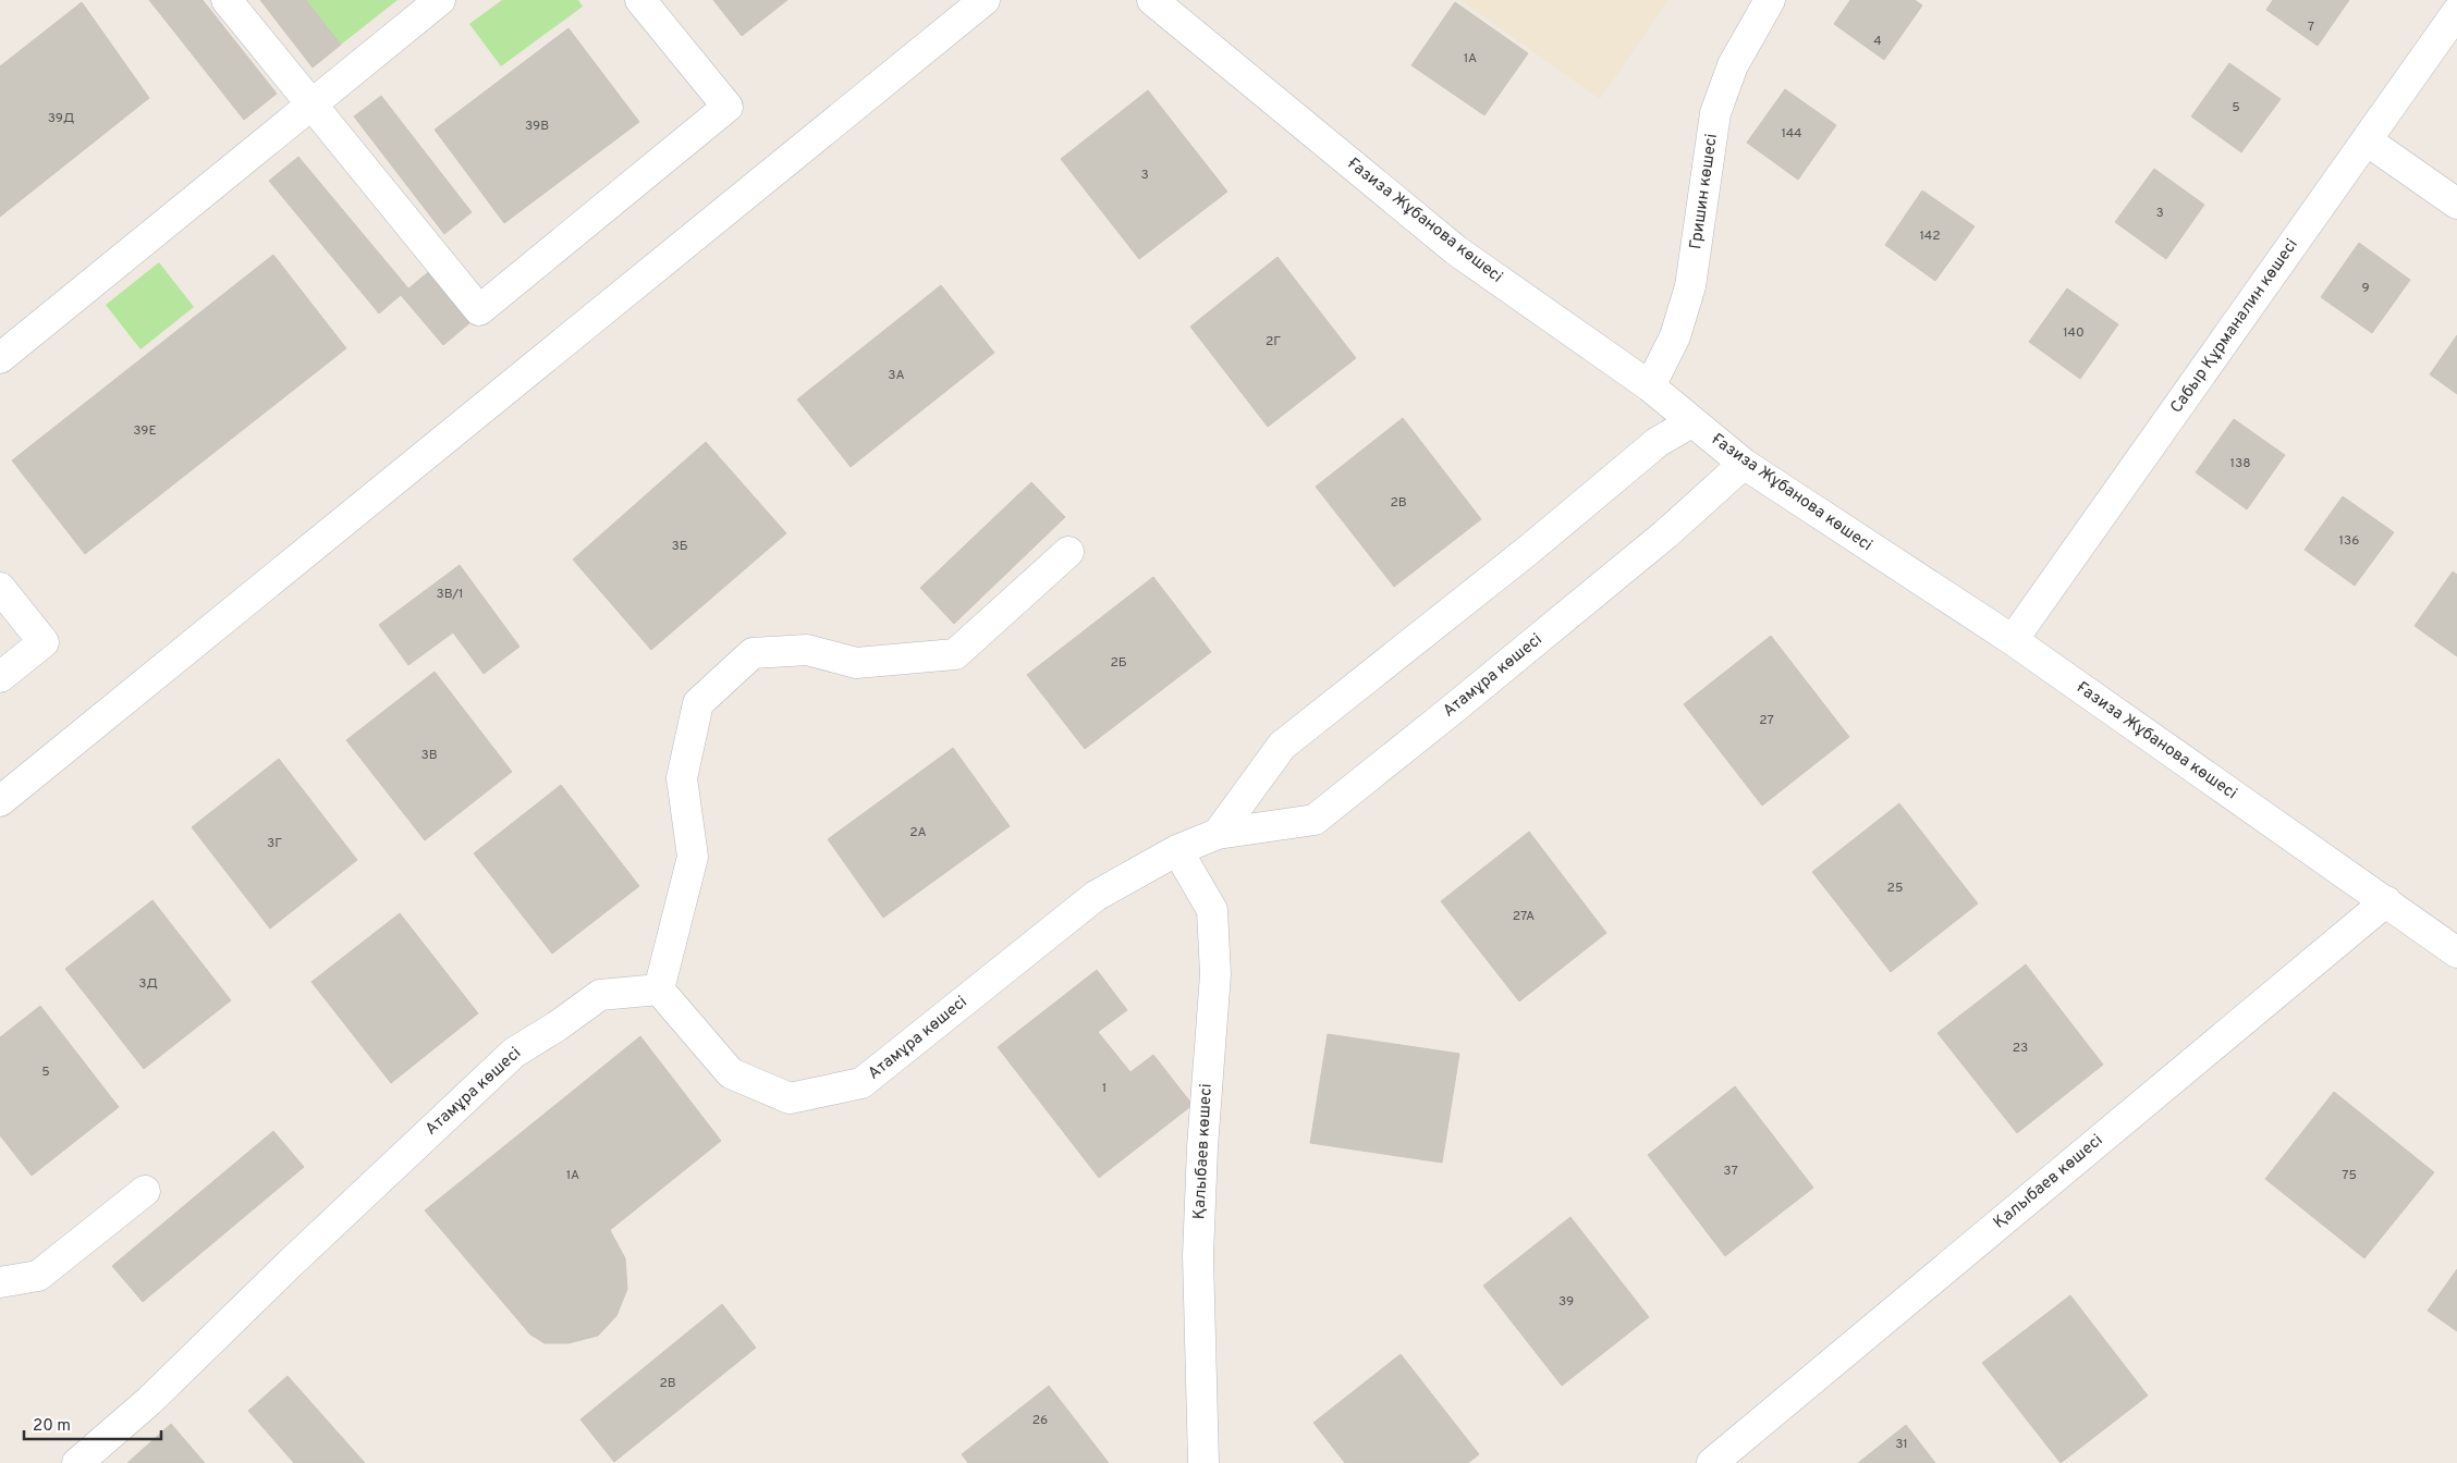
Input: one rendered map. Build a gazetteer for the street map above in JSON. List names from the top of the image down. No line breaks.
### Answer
{"streets":{"street":["Гришин көшесі","Ғазиза Жұбанова көшесі","Сабыр Құрманалин көшесі","Атамұра көшесі","Қалыбаев көшесі"]},"crossings":[["Гришин көшесі","Ғазиза Жұбанова көшесі"],["Ғазиза Жұбанова көшесі","Сабыр Құрманалин көшесі"],["Ғазиза Жұбанова көшесі","Атамұра көшесі"],["Ғазиза Жұбанова көшесі","Қалыбаев көшесі"],["Атамұра көшесі","Қалыбаев көшесі"]],"house_numbers":["7","4","1А","5","39Д","39В","144","3","3","142","9","140","2Г","3А","39Е","138","2В","136","3Б","3В/1","2Б","27","3В","2А","3Г","25","27А","3Д","23","5","1","37","1А","75","39","2В","26","31"],"scale_bar":"20 m"}
